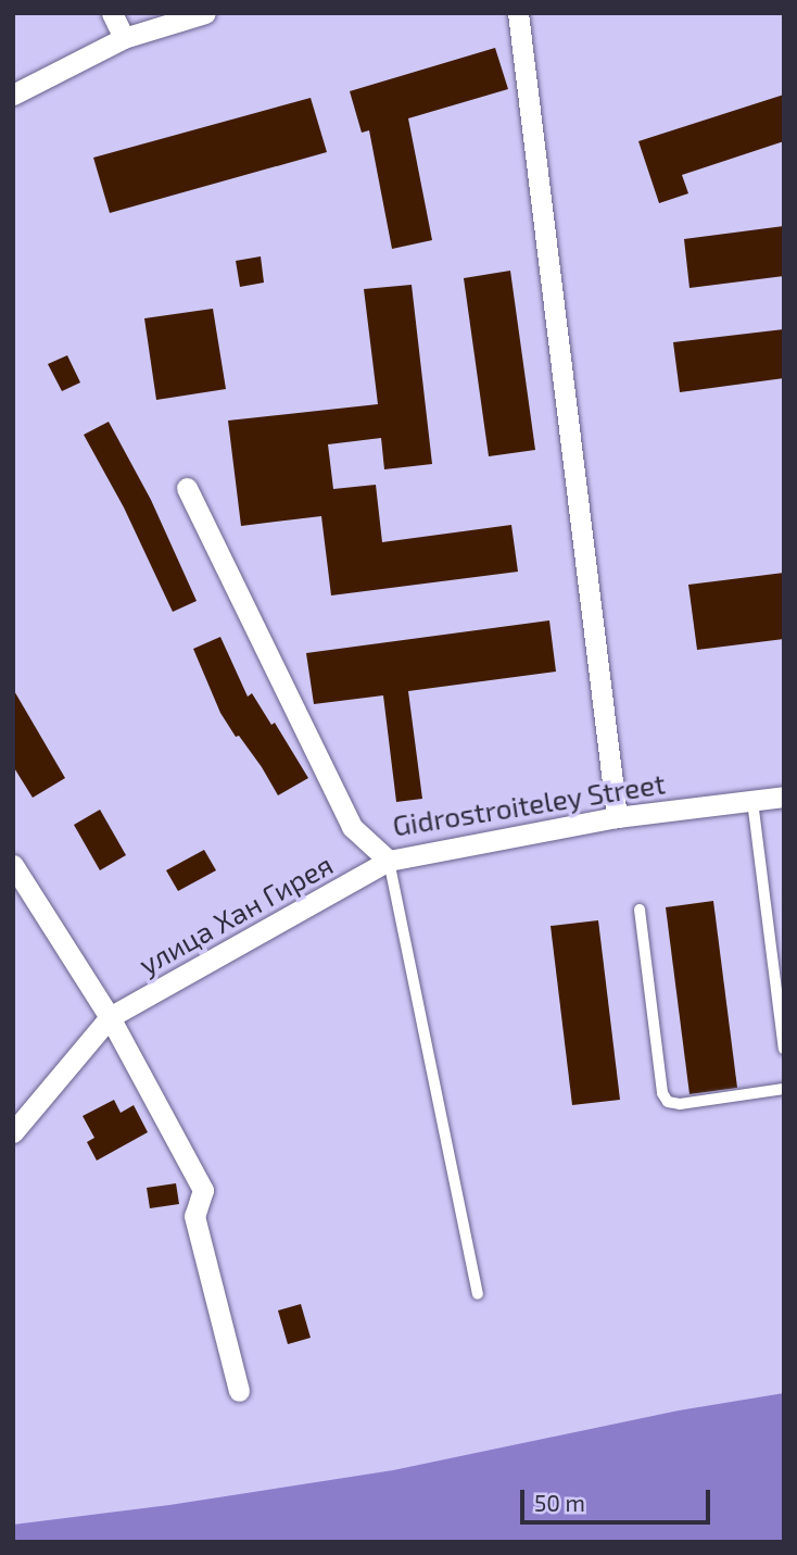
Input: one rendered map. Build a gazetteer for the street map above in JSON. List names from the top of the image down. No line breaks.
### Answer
{"streets":{"street":["Gidrostroiteley Street","улица Хан Гирея"]},"crossings":[["Gidrostroiteley Street","улица Хан Гирея"]],"scale_bar":"50 m"}
